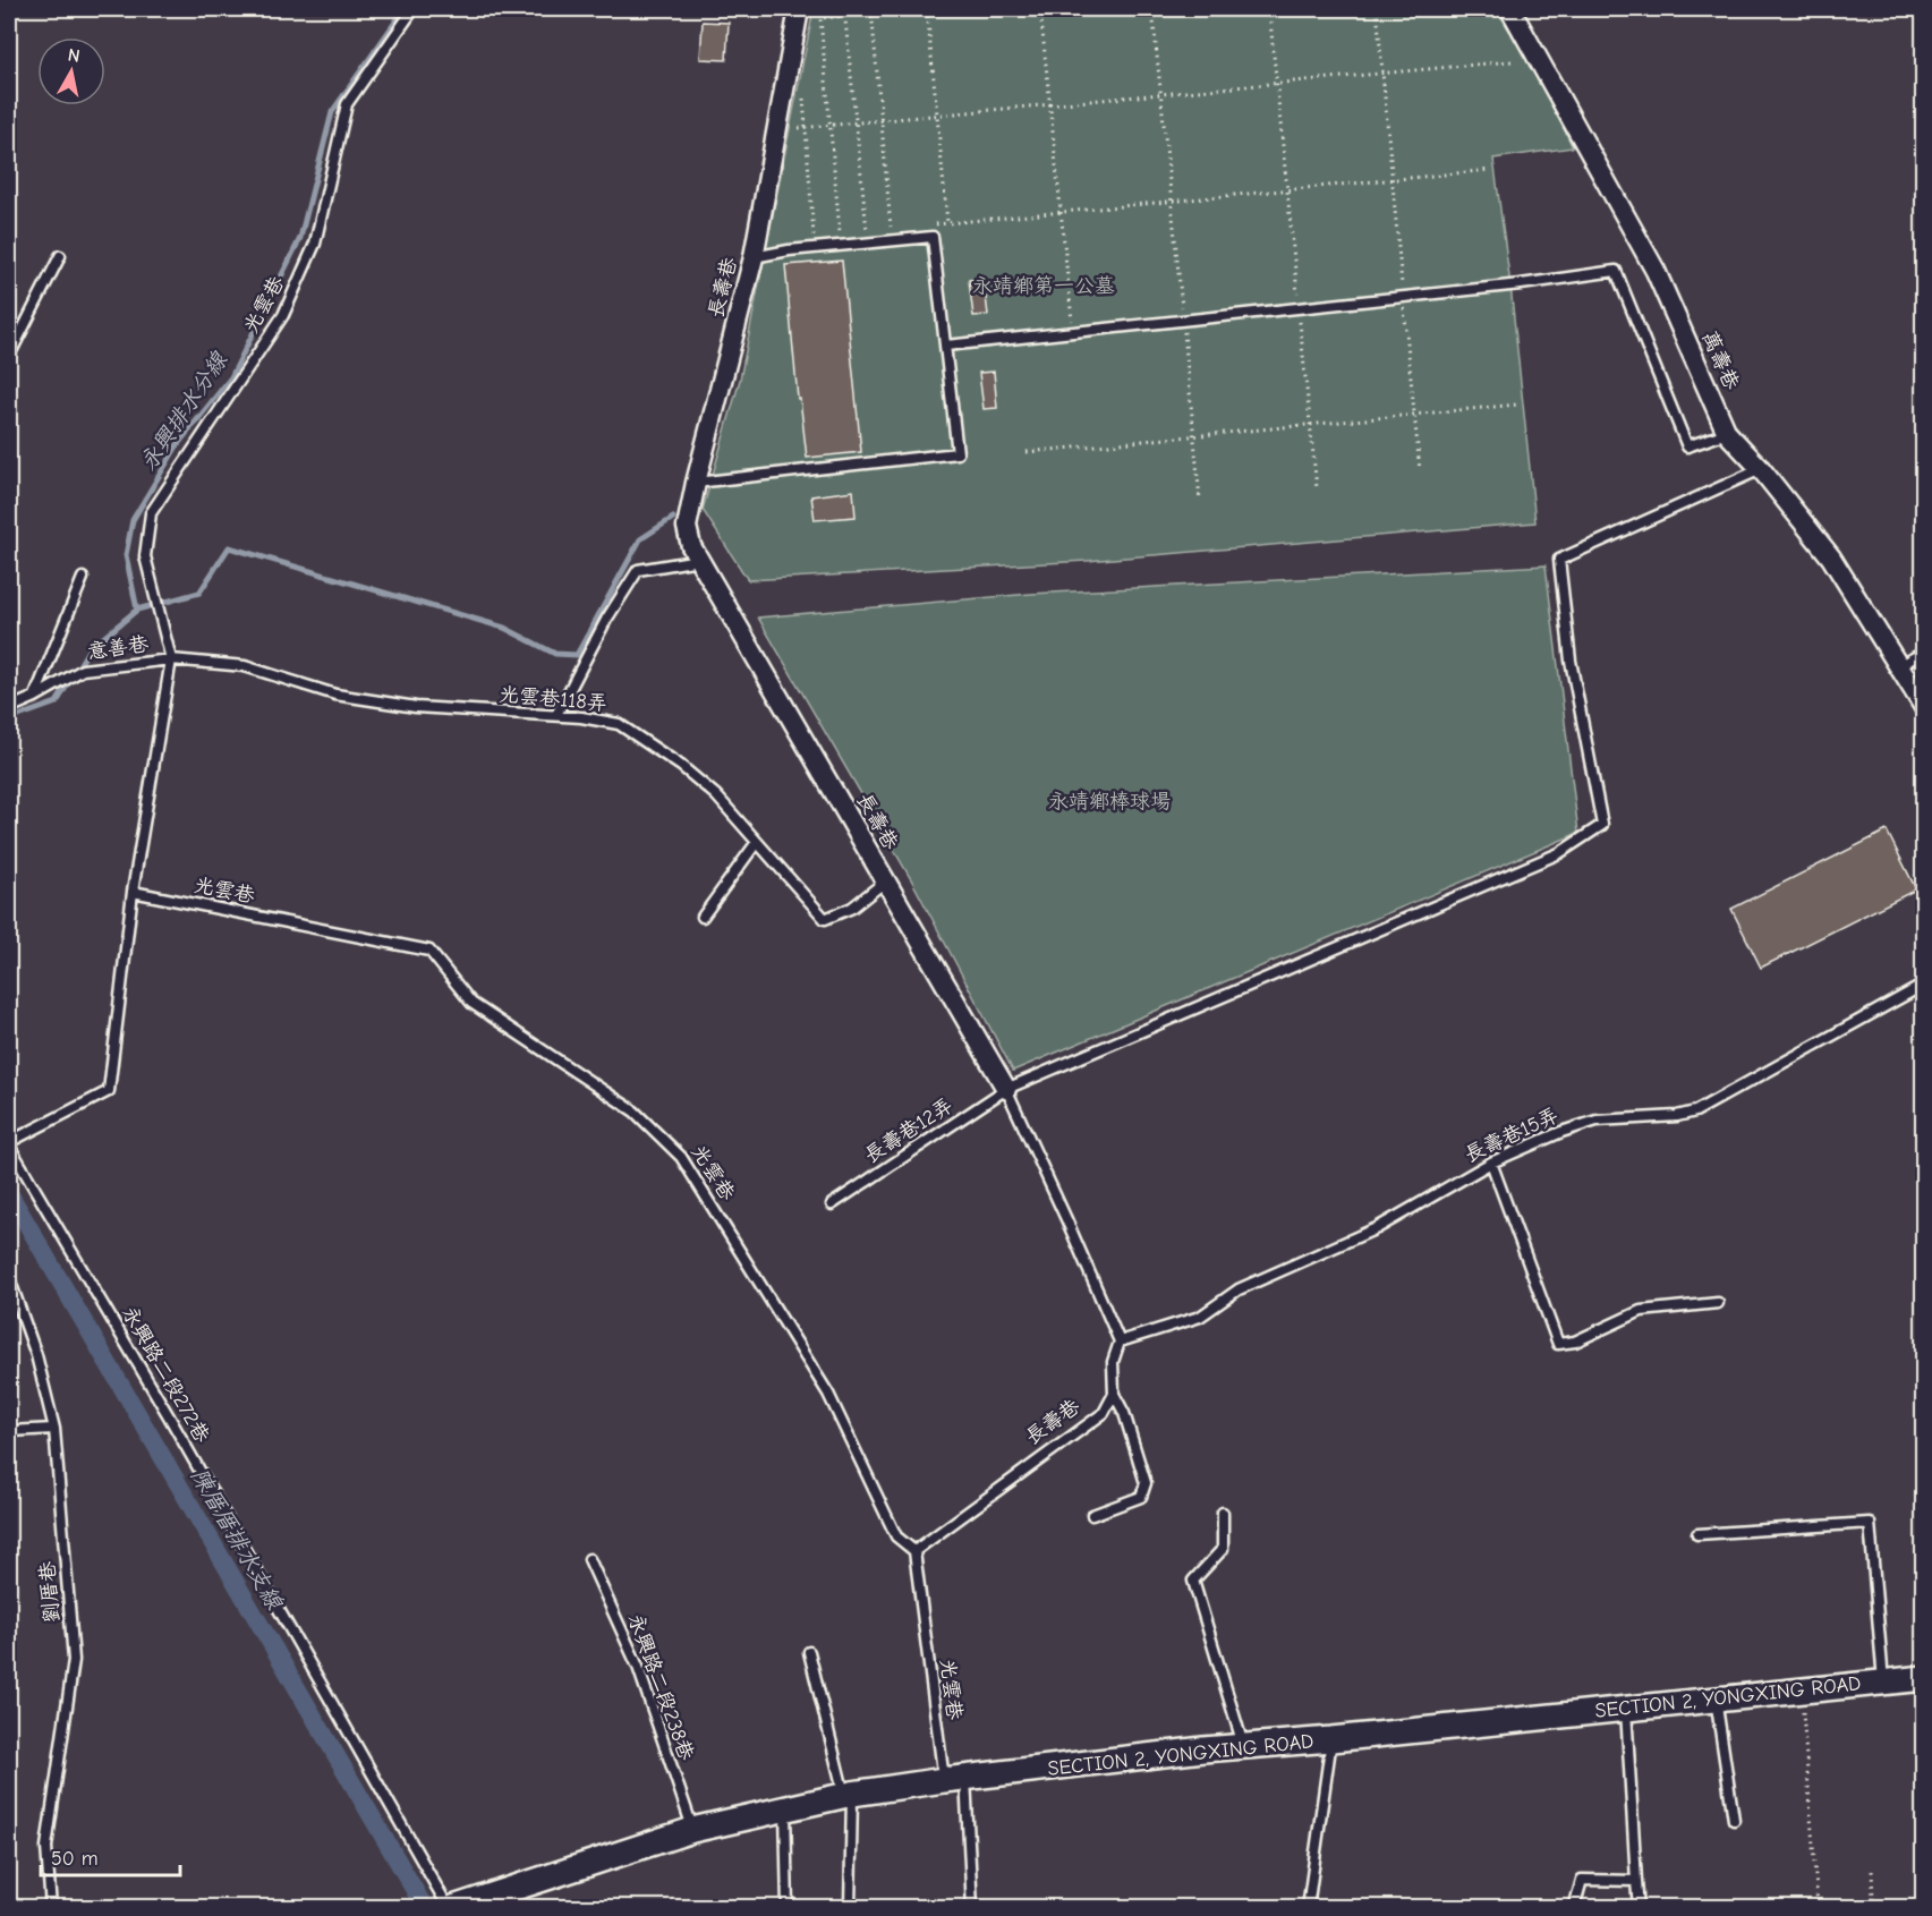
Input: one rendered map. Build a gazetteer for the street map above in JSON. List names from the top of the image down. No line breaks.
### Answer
{"streets":{"street":["長壽巷","萬壽巷","SECTION 2, YONGXING ROAD"],"lane":["光雲巷","意善巷","光雲巷118弄","長壽巷12弄","長壽巷15弄","永興路二段272巷","劉厝巷","永興路二段238巷"]},"crossings":[["長壽巷","光雲巷"],["長壽巷","光雲巷118弄"],["長壽巷","長壽巷12弄"],["長壽巷","長壽巷15弄"],["光雲巷","意善巷"],["光雲巷","光雲巷118弄"],["光雲巷","永興路二段272巷"],["光雲巷","SECTION 2, YONGXING ROAD"],["萬壽巷","長壽巷12弄"],["意善巷","光雲巷118弄"],["永興路二段272巷","SECTION 2, YONGXING ROAD"],["永興路二段238巷","SECTION 2, YONGXING ROAD"]],"water":["永興排水分線","陳厝厝排水支線"],"parks":["永靖鄉第一公墓","永靖鄉棒球場"],"scale_bar":"50 m","north":"top"}
